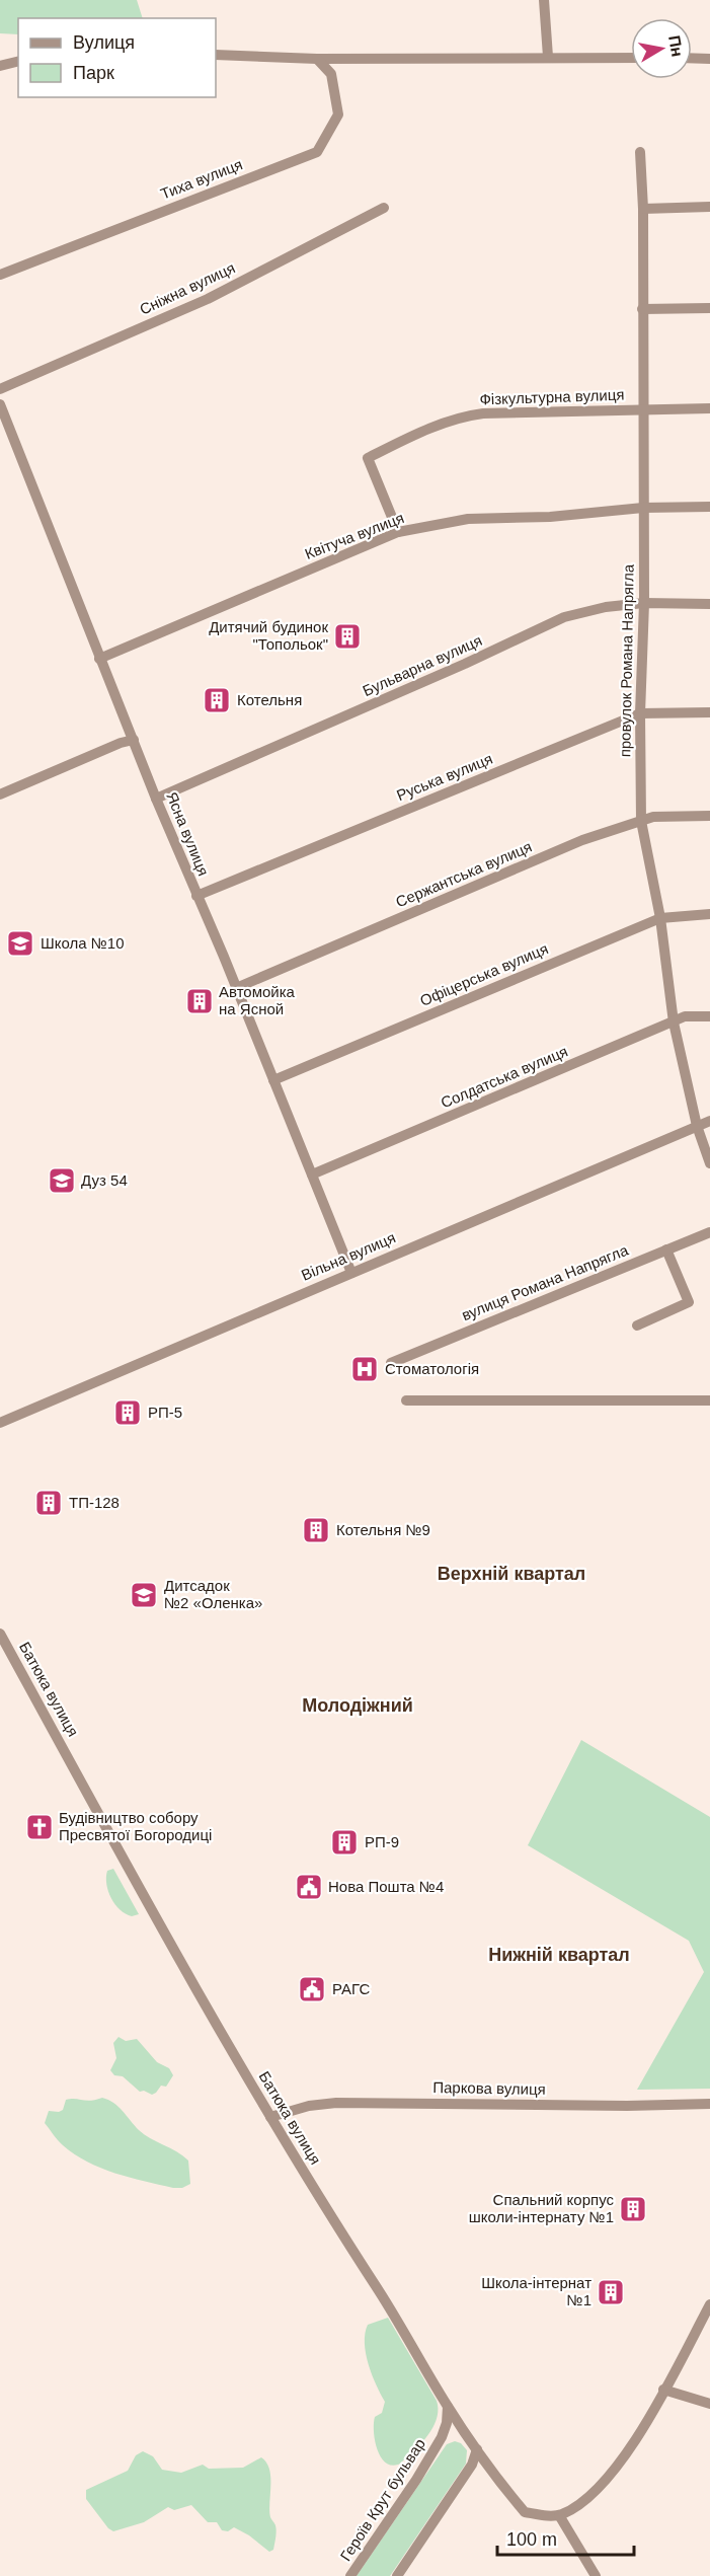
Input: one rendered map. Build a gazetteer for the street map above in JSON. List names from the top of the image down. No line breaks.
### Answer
{"streets":{"street":["Тиха вулиця","Сніжна вулиця","Фізкультурна вулиця","Квітуча вулиця","провулок Романа Напрягла","Бульварна вулиця","Руська вулиця","Ясна вулиця","Сержантська вулиця","Офіцерська вулиця","Солдатська вулиця","Вільна вулиця","вулиця Романа Напрягла","Батюка вулиця","Паркова вулиця","Героїв Крут бульвар"]},"crossings":[["Фізкультурна вулиця","Квітуча вулиця"],["Фізкультурна вулиця","провулок Романа Напрягла"],["Квітуча вулиця","провулок Романа Напрягла"],["Квітуча вулиця","Ясна вулиця"],["провулок Романа Напрягла","Бульварна вулиця"],["провулок Романа Напрягла","Руська вулиця"],["провулок Романа Напрягла","Сержантська вулиця"],["провулок Романа Напрягла","Офіцерська вулиця"],["провулок Романа Напрягла","Солдатська вулиця"],["провулок Романа Напрягла","Вільна вулиця"],["Бульварна вулиця","Ясна вулиця"],["Руська вулиця","Ясна вулиця"],["Ясна вулиця","Сержантська вулиця"],["Ясна вулиця","Офіцерська вулиця"],["Ясна вулиця","Солдатська вулиця"],["Ясна вулиця","Вільна вулиця"],["Батюка вулиця","Паркова вулиця"],["Батюка вулиця","Героїв Крут бульвар"]],"districts":["Верхній квартал","Молодіжний","Нижній квартал"],"places":{"building":["Дитячий будинок \"Топольок\"","Котельня","Автомойка на Ясной","РП-5","ТП-128","Котельня №9","РП-9","Спальний корпус школи-інтернату №1","Школа-інтернат №1"],"school or university":["Школа №10","Дуз 54","Дитсадок №2 «Оленка»"],"hospital":["Стоматологія"],"church":["Будівництво собору Пресвятої Богородиці"],"public building":["Нова Пошта №4","РАГС"]},"legend":["Вулиця","Парк"],"scale_bar":"100 m","north":"right"}
